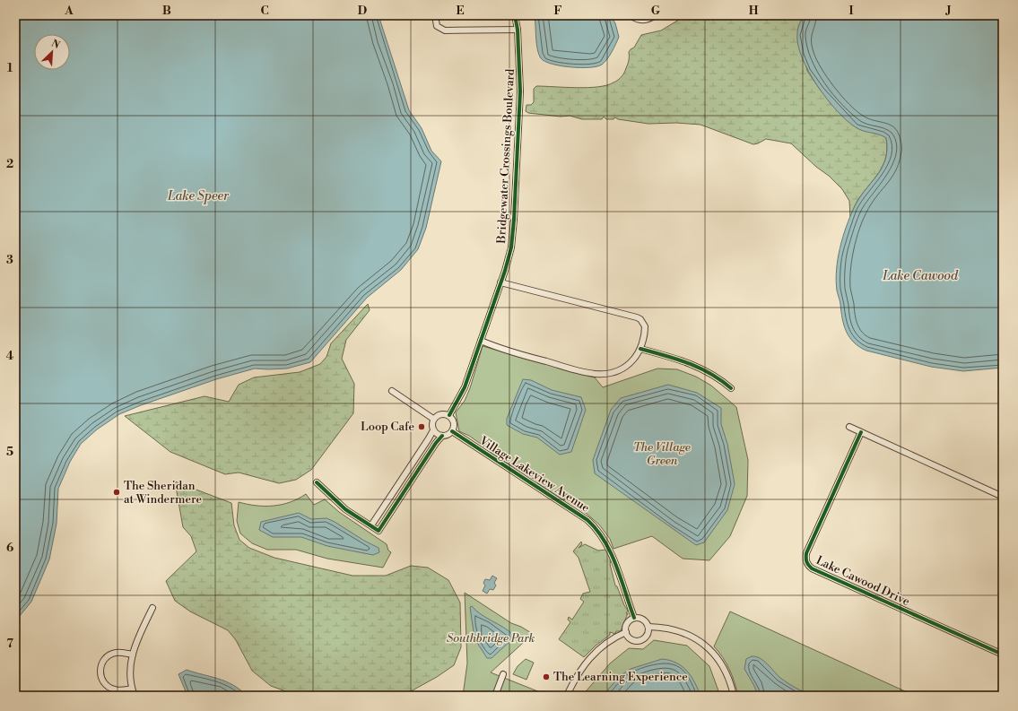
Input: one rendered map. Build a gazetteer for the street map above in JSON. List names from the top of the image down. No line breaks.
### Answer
{"streets":{"street":["Bridgewater Crossings Boulevard","Village Lakeview Avenue","Lake Cawood Drive"]},"crossings":[["Bridgewater Crossings Boulevard","Village Lakeview Avenue"]],"water":["Lake Speer","Lake Cawood"],"parks":["The Village Green","Southbridge Park"],"places":["Loop Cafe","The Sheridan at Windermere","The Learning Experience"],"north":"top right","grid":{"columns":["A","B","C","D","E","F","G","H","I","J"],"rows":["1","2","3","4","5","6","7"]}}
